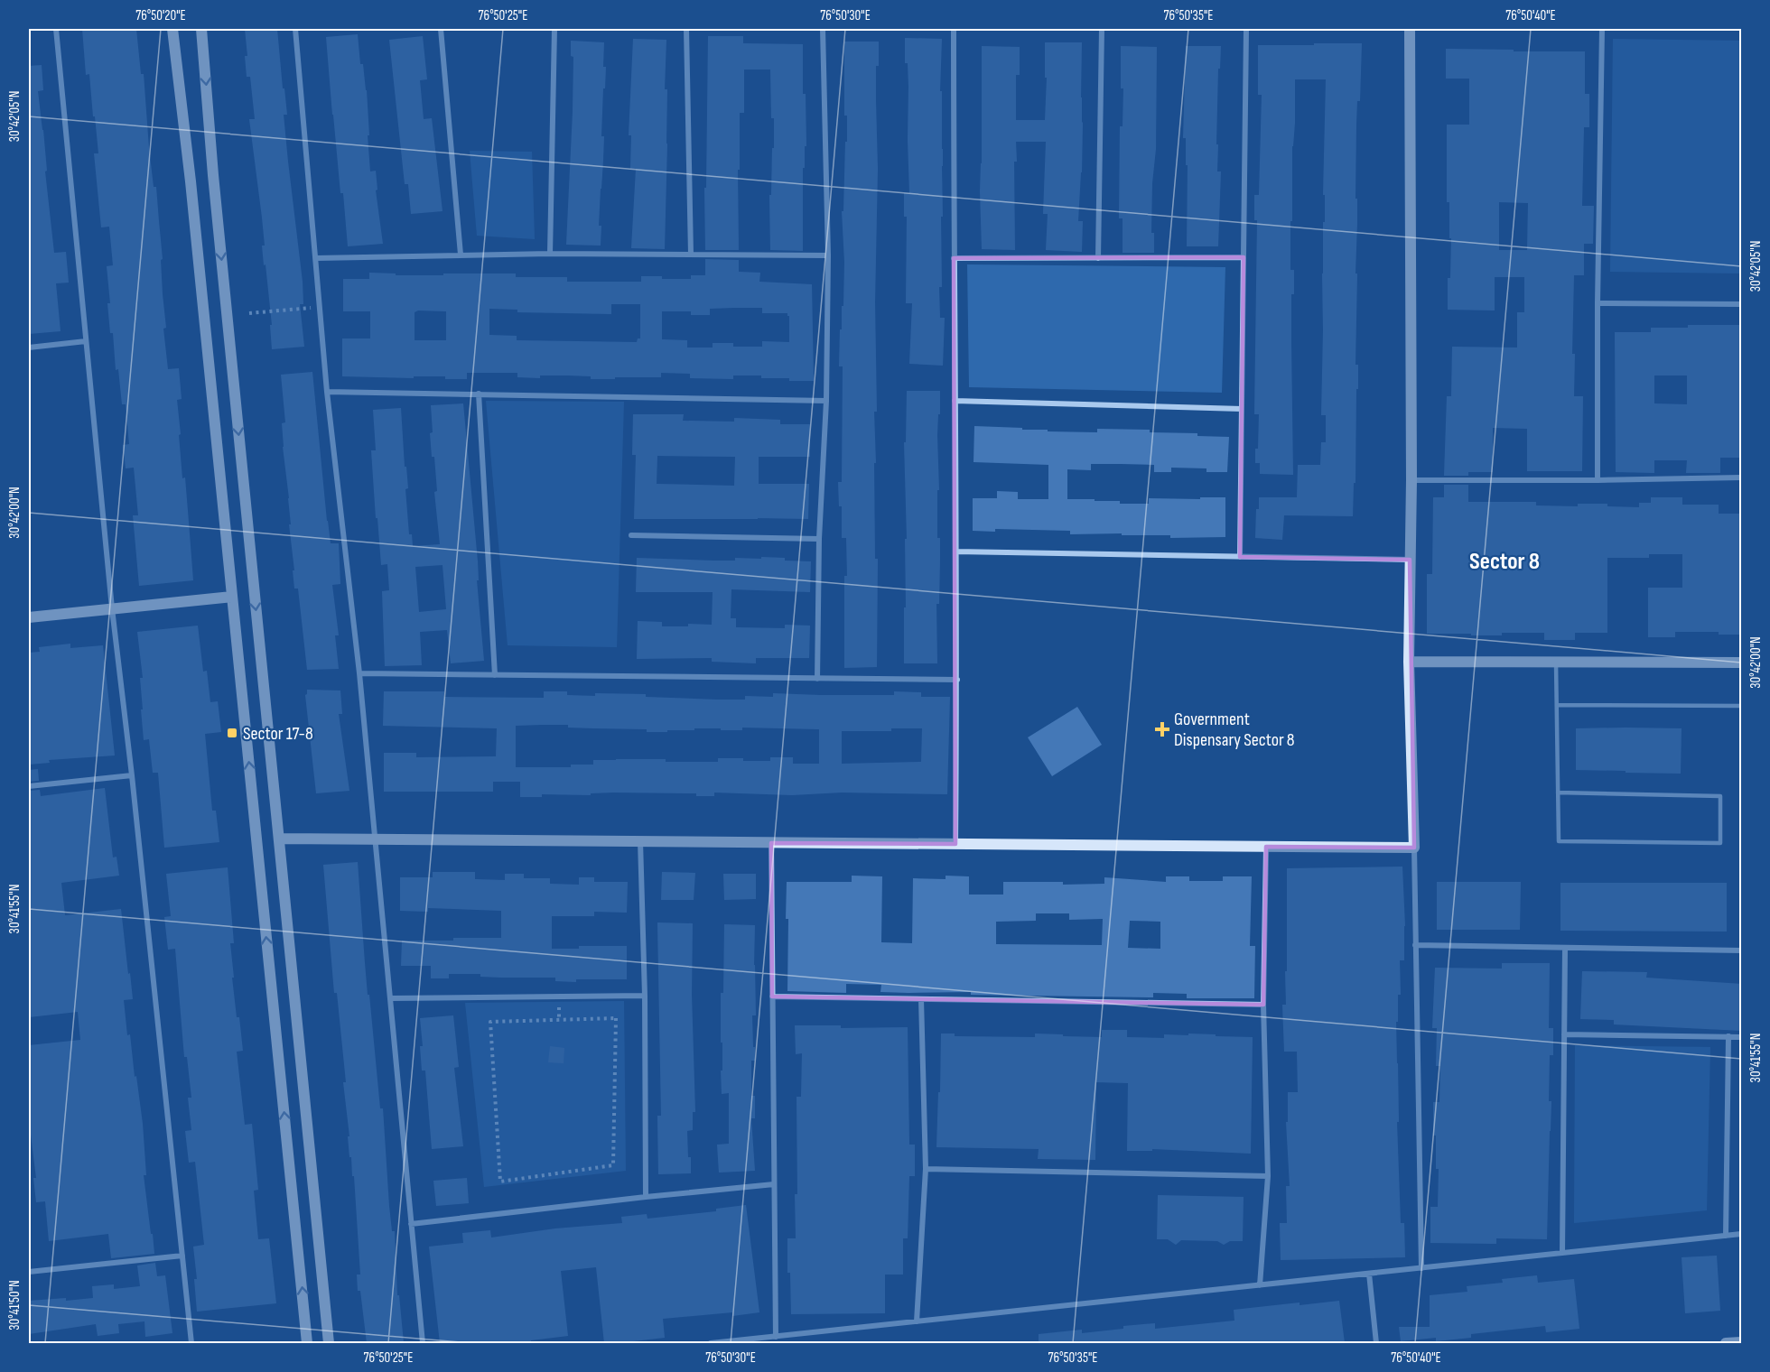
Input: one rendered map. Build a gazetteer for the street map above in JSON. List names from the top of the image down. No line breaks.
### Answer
{"districts":["Sector 8"],"places":{"health":["Government Dispensary Sector 8"],"transit":["Sector 17-8"]},"coordinates":["76°50'20\"E","76°50'25\"E","76°50'30\"E","76°50'35\"E","76°50'40\"E","30°42'05\"N","30°42'00\"N","30°41'55\"N","30°41'50\"N"]}
